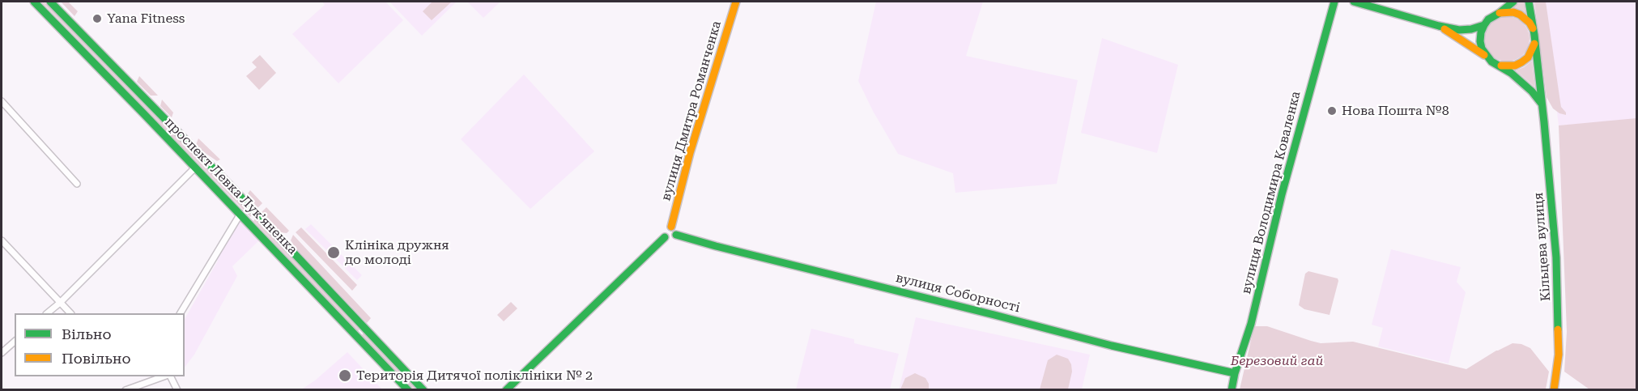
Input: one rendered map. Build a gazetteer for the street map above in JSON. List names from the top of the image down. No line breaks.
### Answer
{"streets":{"main road":["вулиця Дмитра Романченка","проспект Левка Лукʼяненка","вулиця Володимира Коваленка","Кільцева вулиця","вулиця Соборності"]},"crossings":[["вулиця Дмитра Романченка","вулиця Соборності"],["вулиця Володимира Коваленка","вулиця Соборності"]],"parks":["Березовий гай"],"places":["Yana Fitness","Нова Пошта №8","Клініка дружня до молоді","Територія Дитячої поліклініки № 2"],"legend":["Вільно","Повільно"]}
